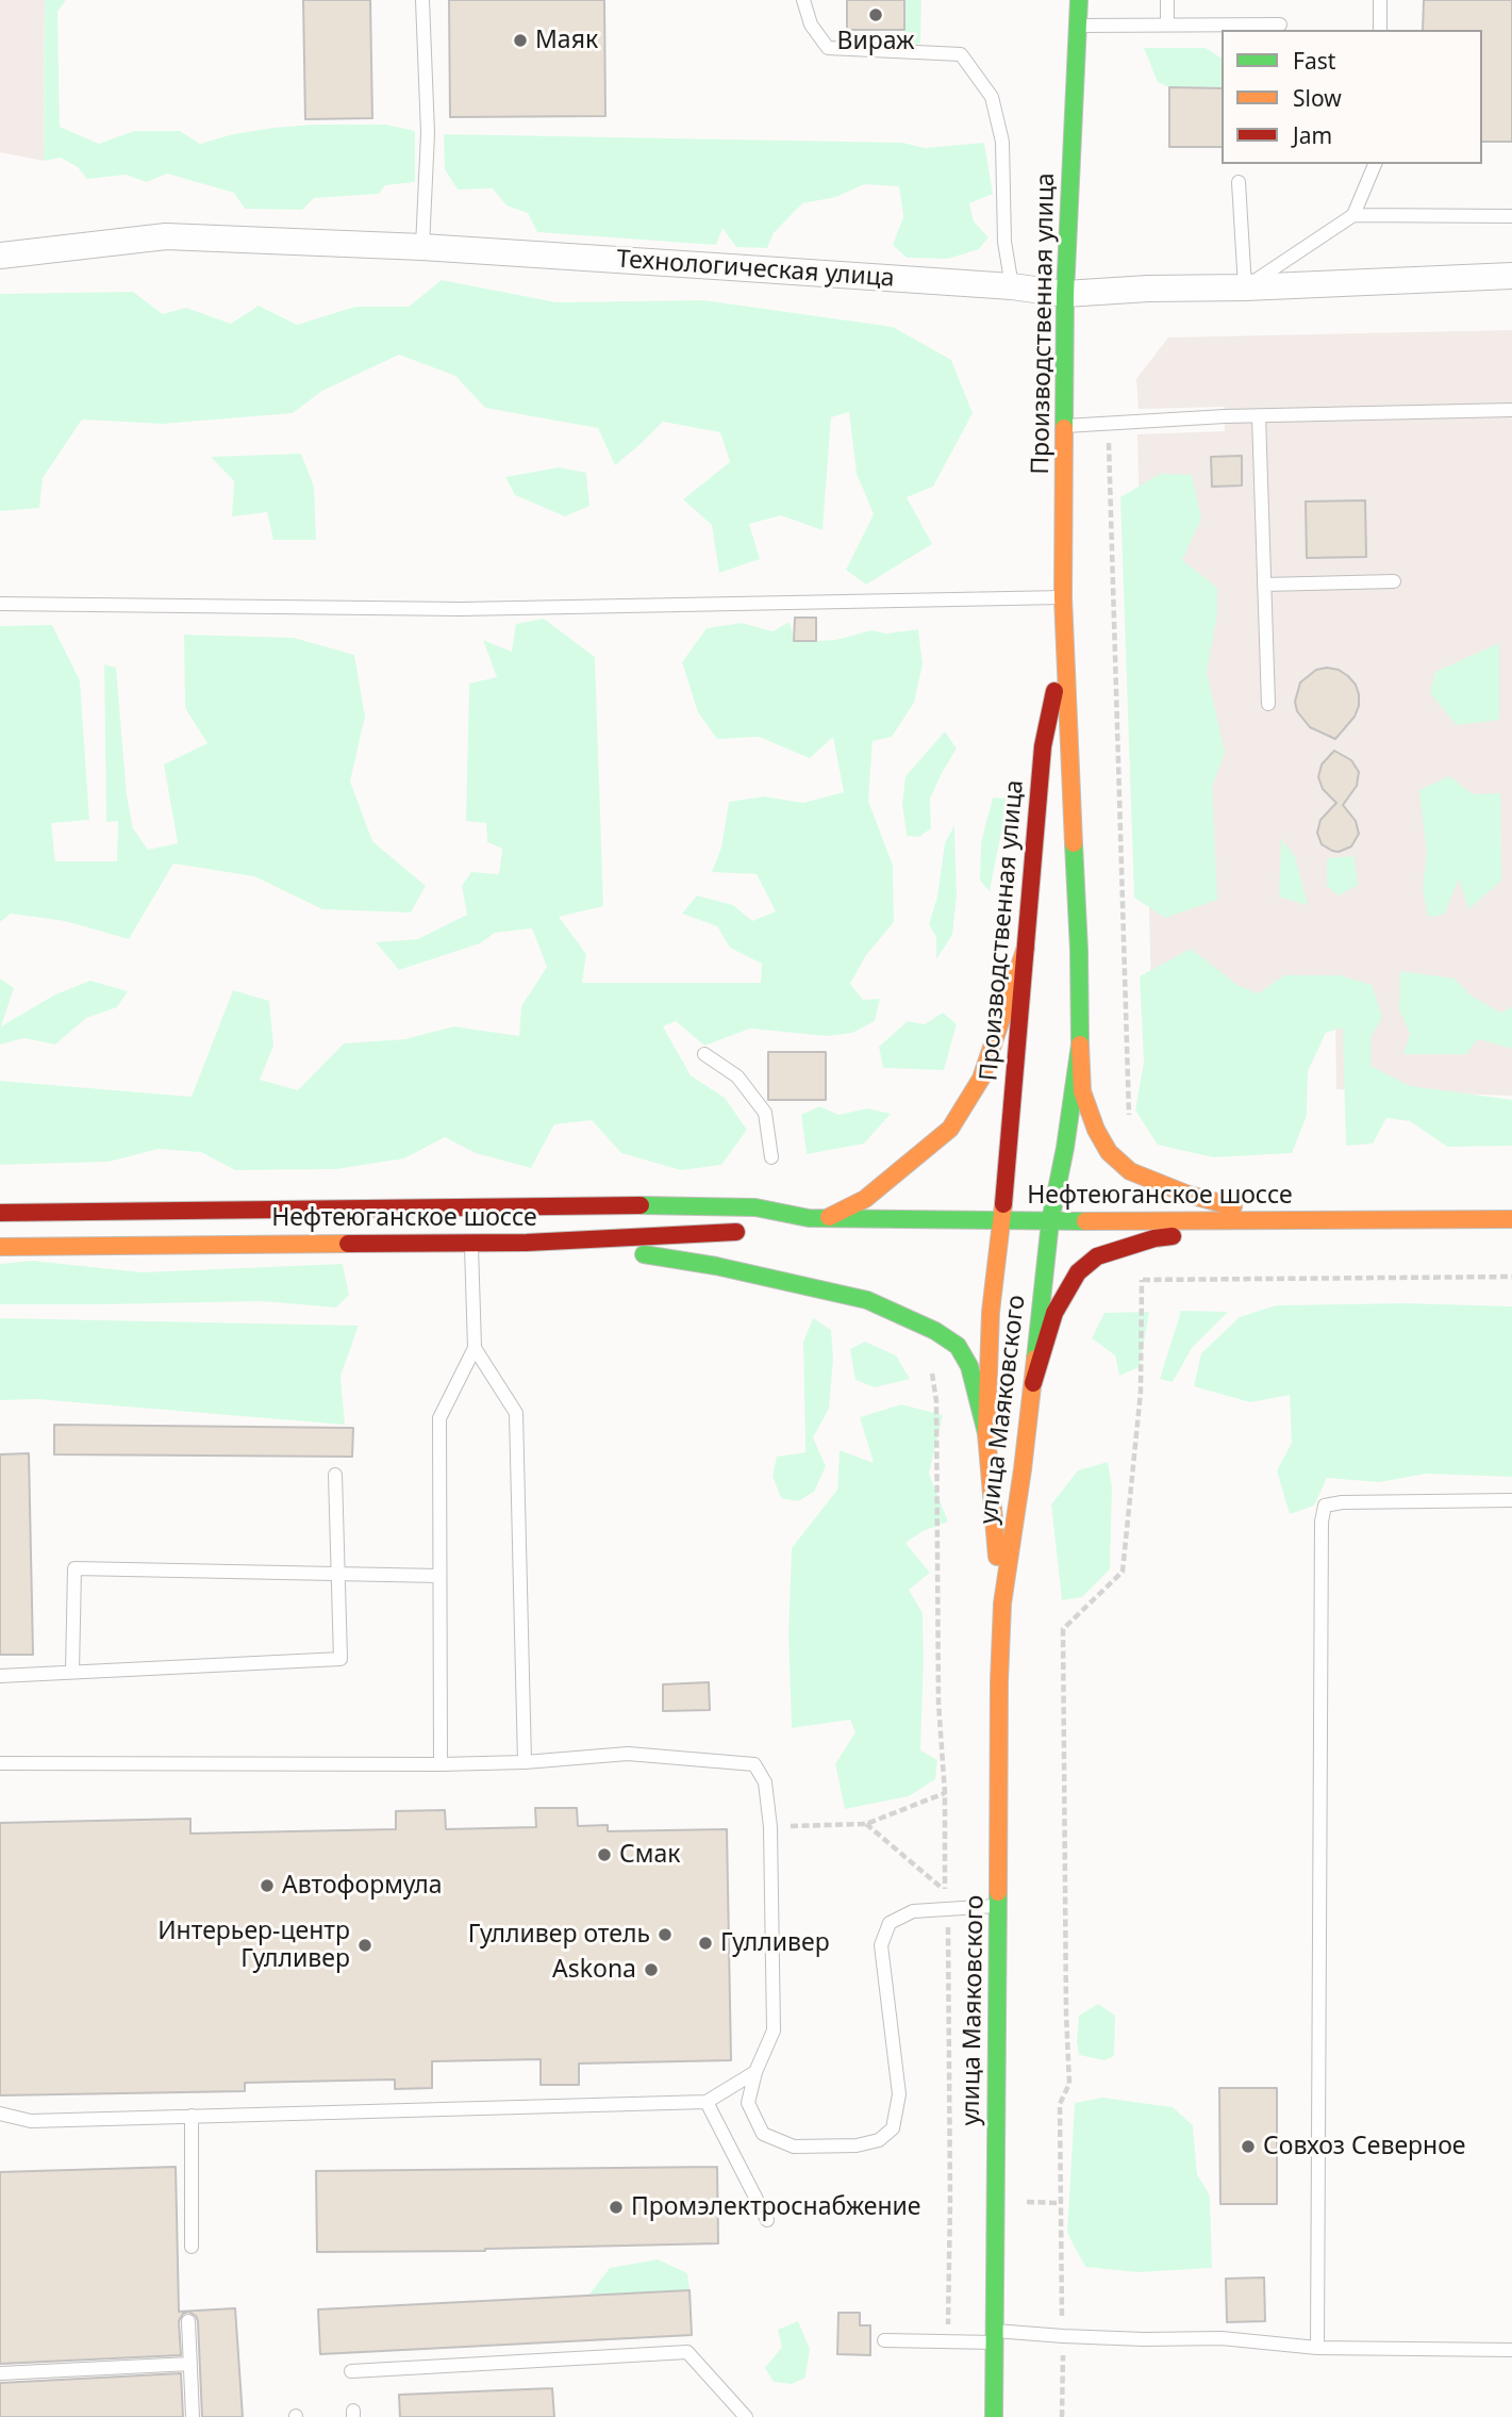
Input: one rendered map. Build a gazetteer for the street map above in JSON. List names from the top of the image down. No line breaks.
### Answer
{"streets":{"main road":["Производственная улица","Нефтеюганское шоссе","улица Маяковского"],"street":["Технологическая улица"]},"crossings":[["Технологическая улица","Производственная улица"],["Производственная улица","Нефтеюганское шоссе"],["Производственная улица","улица Маяковского"],["Нефтеюганское шоссе","улица Маяковского"]],"places":["Вираж","Маяк","Смак","Автоформула","Гулливер отель","Гулливер","Интерьер-центр Гулливер","Askona","Совхоз Северное","Промэлектроснабжение"],"legend":["Fast","Slow","Jam"]}
